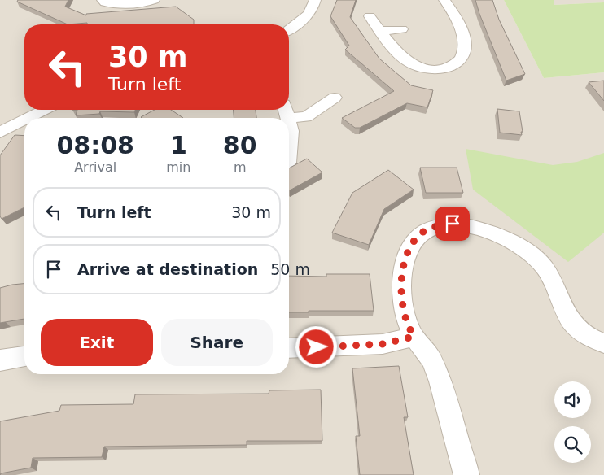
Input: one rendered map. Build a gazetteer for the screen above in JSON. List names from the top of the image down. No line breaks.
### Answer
{"page":{"turn":["30 m","Turn left"],"eta":["08:08","Arrival","1","min","80","m"],"list":[{"name":"Turn left","value":"30 m"},{"name":"Arrive at destination","value":"50 m"}],"buttons":["Exit","Share"]}}
